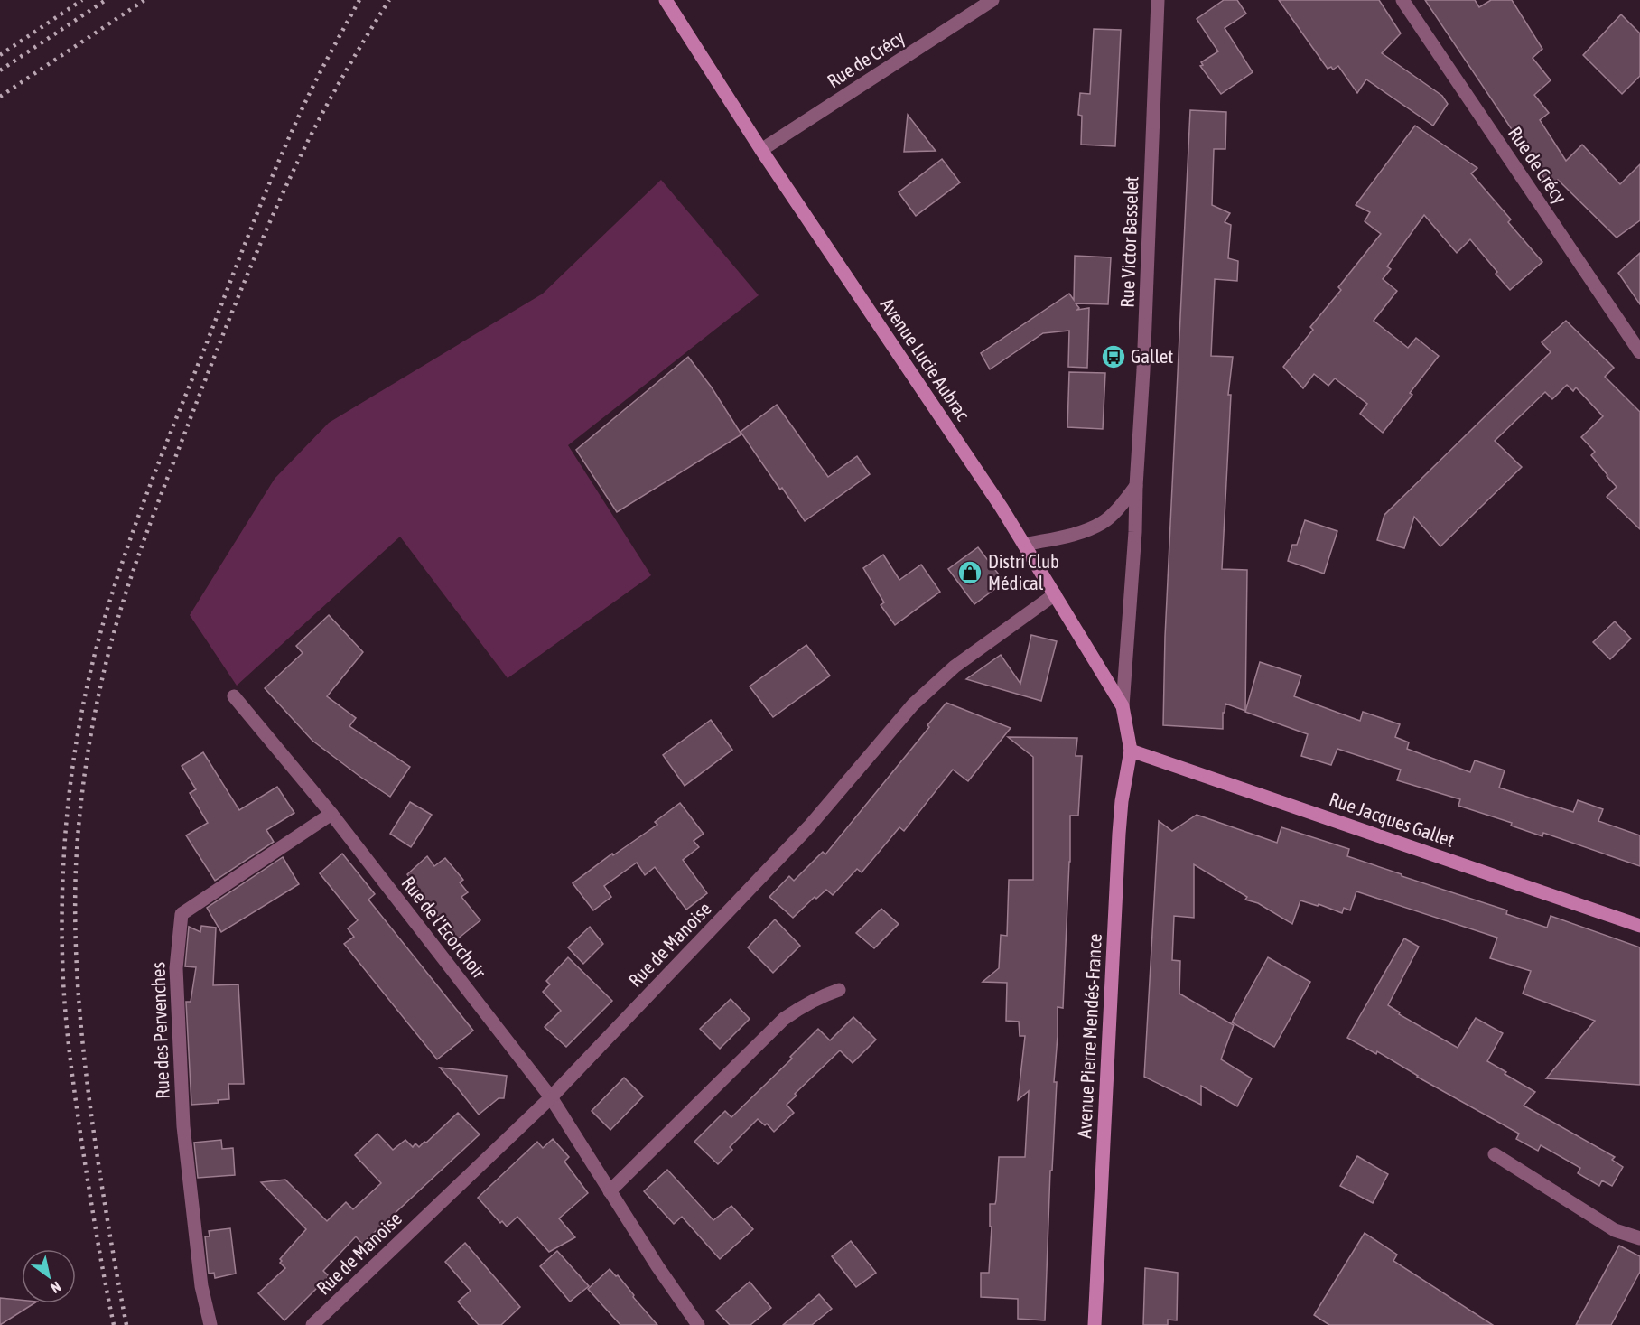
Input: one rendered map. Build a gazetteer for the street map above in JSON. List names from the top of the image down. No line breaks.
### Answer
{"streets":{"main road":["Avenue Lucie Aubrac","Rue Jacques Gallet","Avenue Pierre Mendés-France"],"street":["Rue de Crécy","Rue Victor Basselet","Rue de l'Ecorchoir","Rue de Manoise","Rue des Pervenches"]},"crossings":[["Rue de Crécy","Avenue Lucie Aubrac"],["Rue Victor Basselet","Avenue Lucie Aubrac"],["Avenue Lucie Aubrac","Rue Jacques Gallet"],["Avenue Lucie Aubrac","Rue de Manoise"],["Avenue Lucie Aubrac","Avenue Pierre Mendés-France"],["Rue Jacques Gallet","Avenue Pierre Mendés-France"],["Rue de l'Ecorchoir","Rue de Manoise"],["Rue de l'Ecorchoir","Rue des Pervenches"]],"places":{"bus stop":["Gallet"],"shop":["Distri Club Médical"]},"north":"bottom right"}
